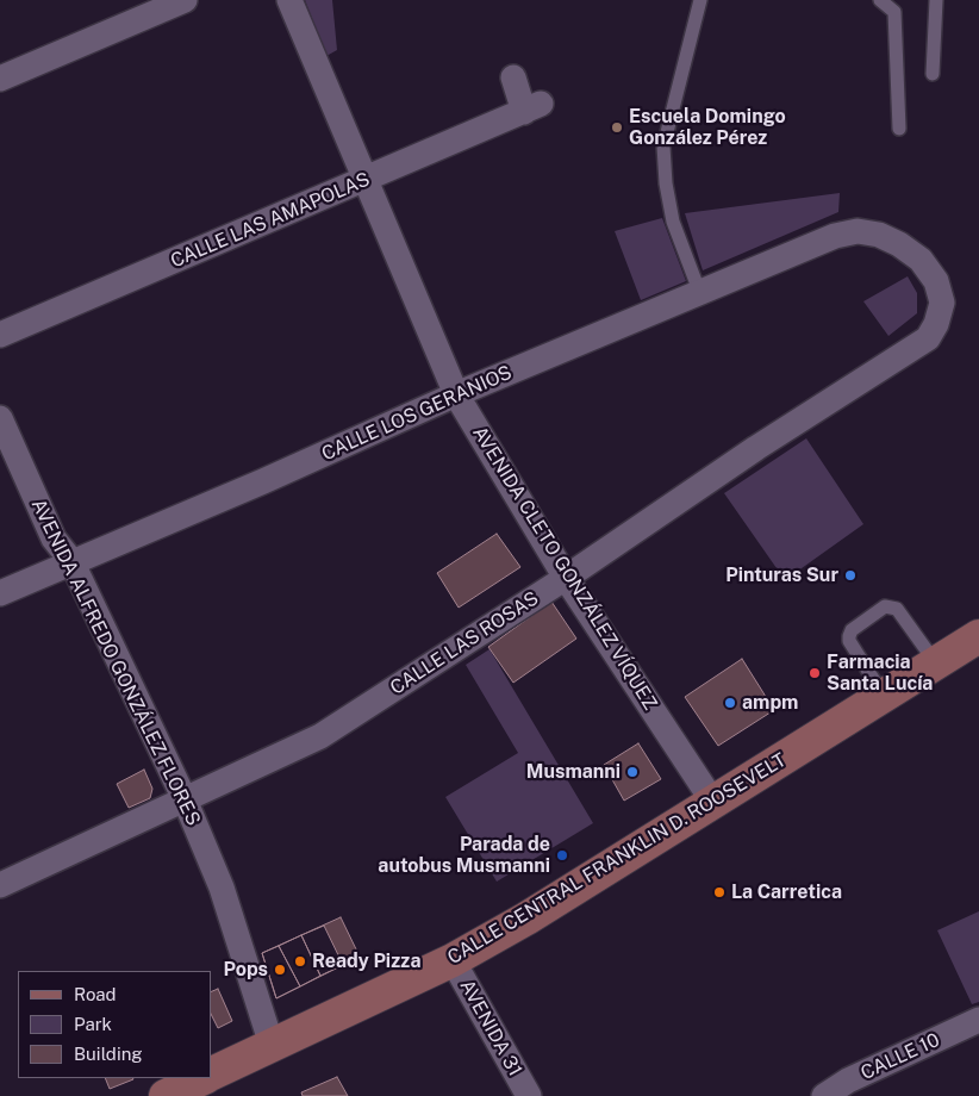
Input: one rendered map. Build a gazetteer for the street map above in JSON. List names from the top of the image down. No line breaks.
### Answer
{"streets":{"main road":["CALLE CENTRAL FRANKLIN D. ROOSEVELT"],"street":["CALLE LAS AMAPOLAS","CALLE LOS GERANIOS","AVENIDA CLETO GONZÁLEZ VÍQUEZ","CALLE LAS ROSAS","AVENIDA ALFREDO GONZÁLEZ FLORES","AVENIDA 31","CALLE 10"]},"crossings":[["CALLE LAS AMAPOLAS","AVENIDA CLETO GONZÁLEZ VÍQUEZ"],["CALLE LOS GERANIOS","AVENIDA CLETO GONZÁLEZ VÍQUEZ"],["CALLE LOS GERANIOS","CALLE LAS ROSAS"],["CALLE LOS GERANIOS","AVENIDA ALFREDO GONZÁLEZ FLORES"],["AVENIDA CLETO GONZÁLEZ VÍQUEZ","CALLE LAS ROSAS"],["AVENIDA CLETO GONZÁLEZ VÍQUEZ","CALLE CENTRAL FRANKLIN D. ROOSEVELT"],["CALLE LAS ROSAS","AVENIDA ALFREDO GONZÁLEZ FLORES"],["AVENIDA ALFREDO GONZÁLEZ FLORES","CALLE CENTRAL FRANKLIN D. ROOSEVELT"],["CALLE CENTRAL FRANKLIN D. ROOSEVELT","AVENIDA 31"]],"places":["Escuela Domingo González Pérez","Pinturas Sur","Farmacia Santa Lucía","ampm","Musmanni","Parada de autobus Musmanni","La Carretica","Ready Pizza","Pops"],"legend":["Road","Park","Building"]}
